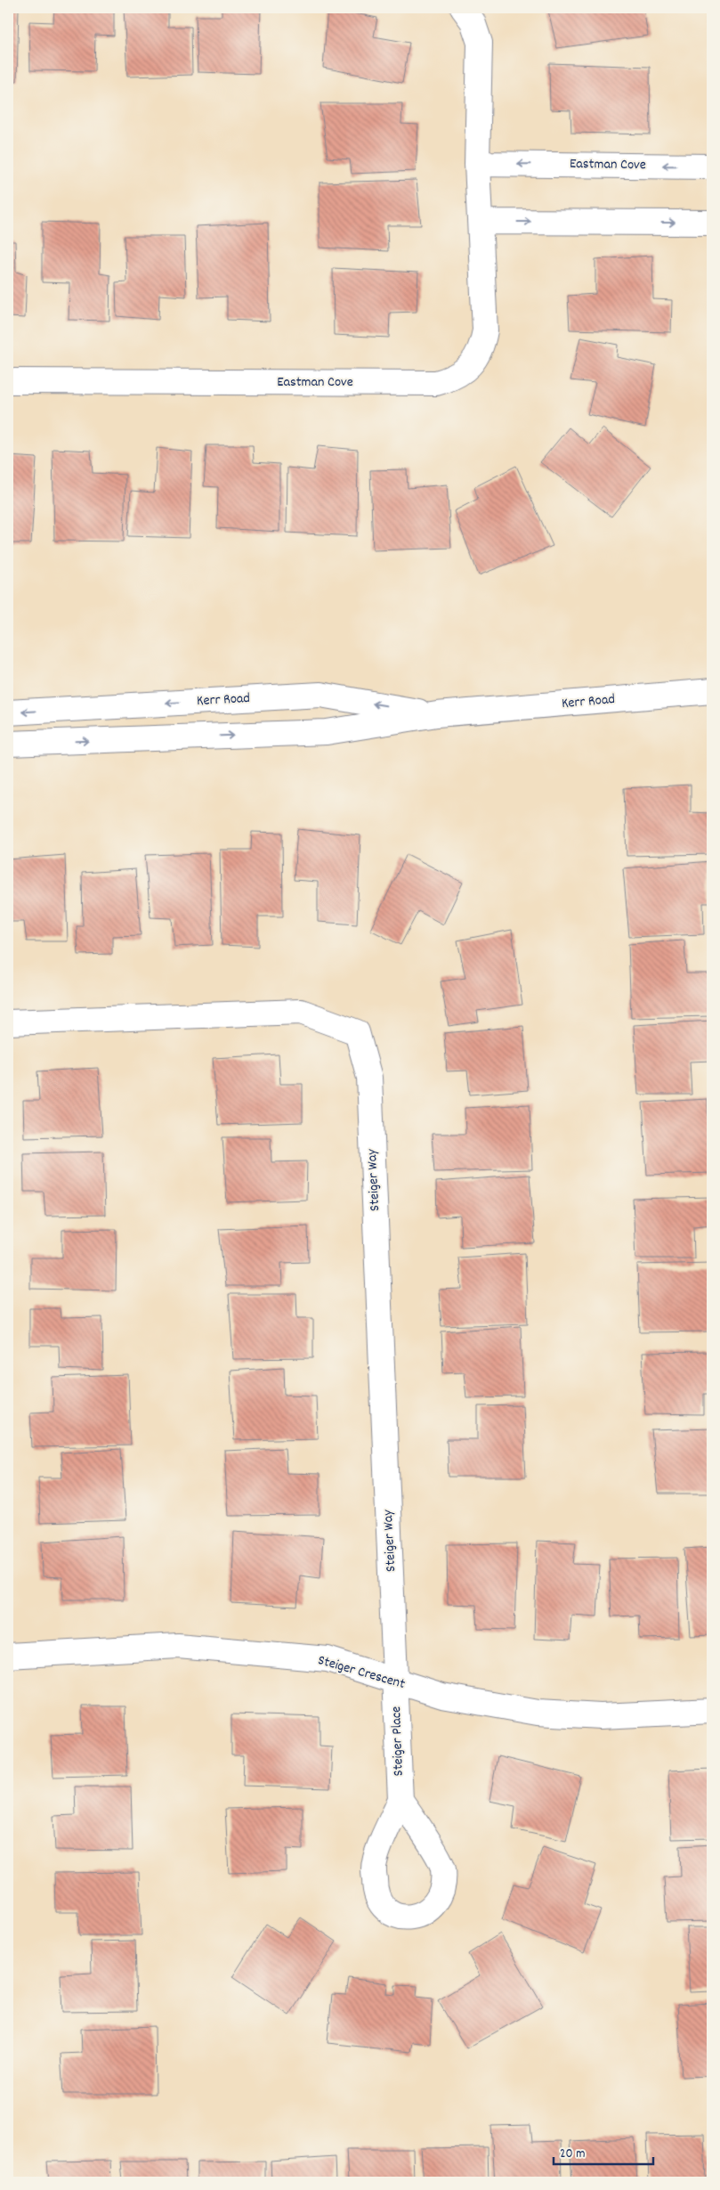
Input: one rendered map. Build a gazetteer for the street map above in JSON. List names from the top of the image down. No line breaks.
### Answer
{"streets":{"street":["Eastman Cove","Kerr Road","Steiger Way","Steiger Crescent","Steiger Place"]},"crossings":[["Steiger Way","Steiger Crescent"],["Steiger Way","Steiger Place"],["Steiger Crescent","Steiger Place"]],"scale_bar":"20 m"}
